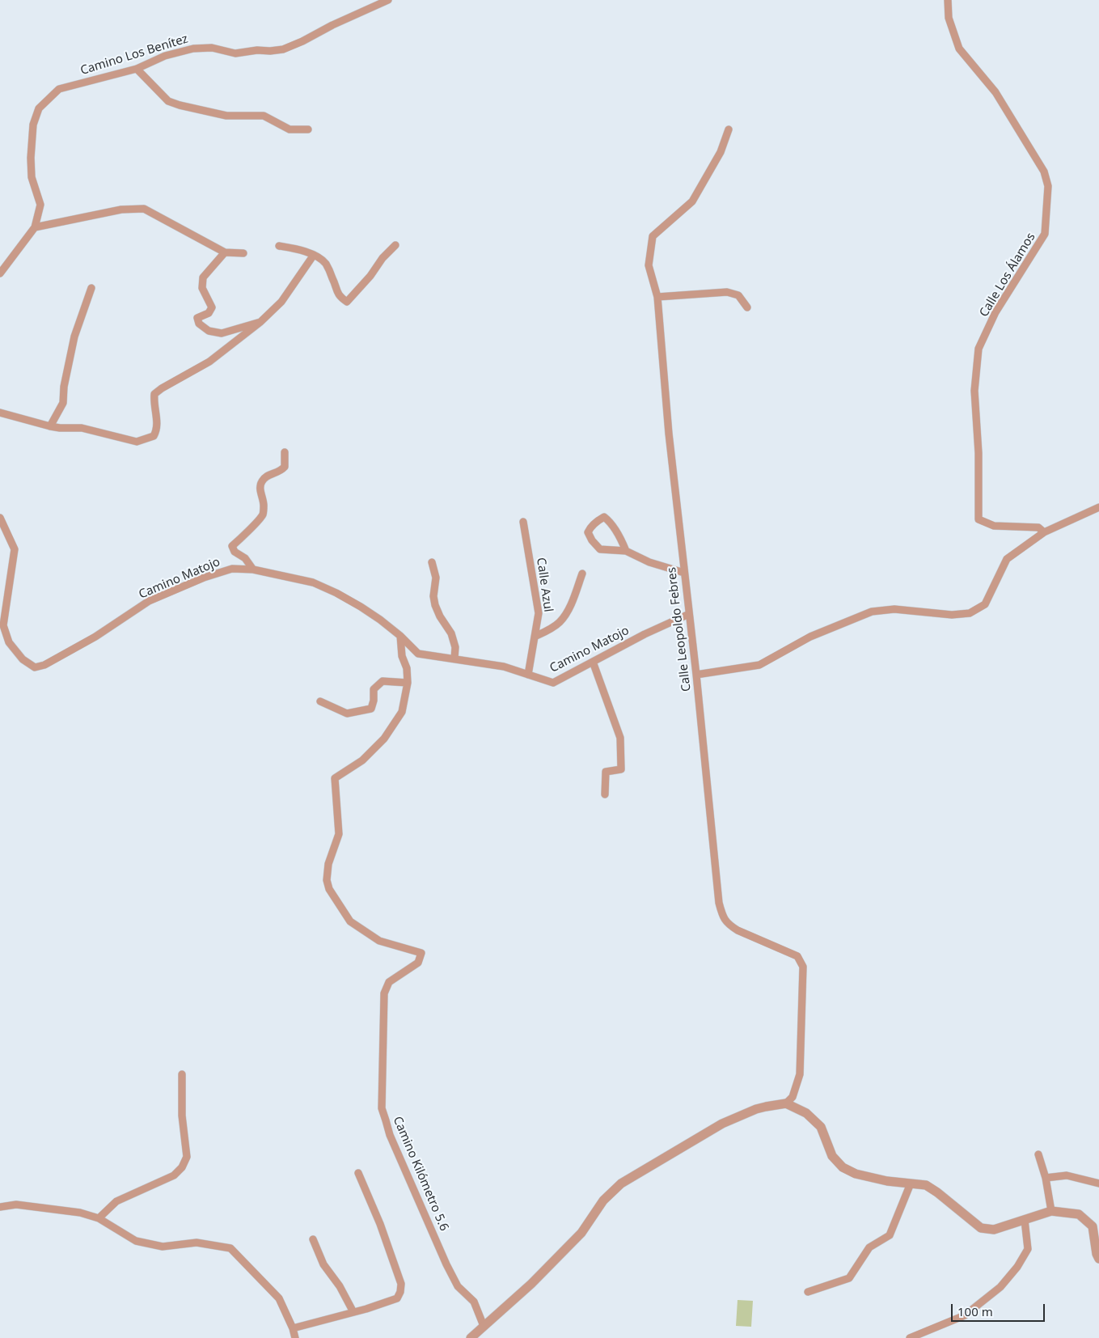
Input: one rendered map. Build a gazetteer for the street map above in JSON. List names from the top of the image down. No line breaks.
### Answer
{"streets":{"street":["Camino Los Benítez","Calle Los Álamos","Camino Matojo","Calle Azul","Calle Leopoldo Febres","Camino Kilómetro 5.6"]},"crossings":[["Camino Matojo","Calle Azul"],["Camino Matojo","Calle Leopoldo Febres"],["Camino Matojo","Camino Kilómetro 5.6"]],"scale_bar":"100 m"}
